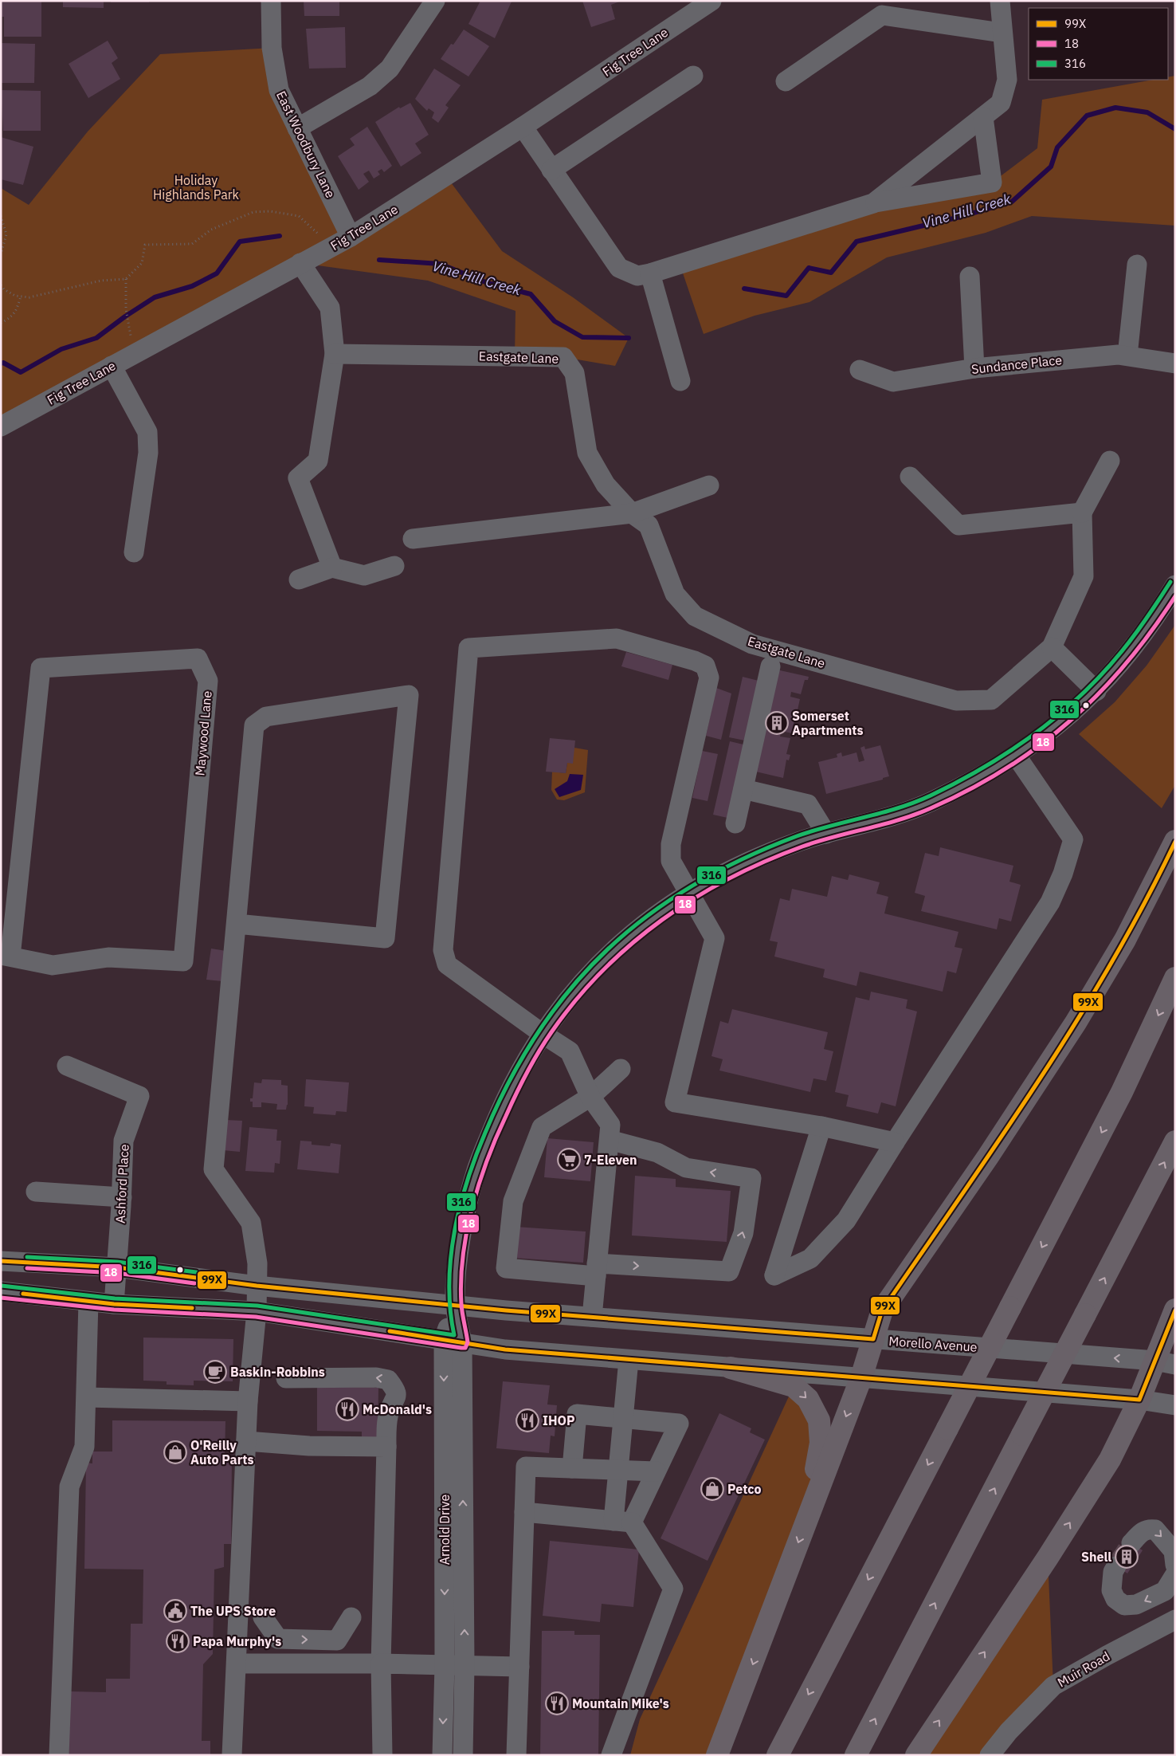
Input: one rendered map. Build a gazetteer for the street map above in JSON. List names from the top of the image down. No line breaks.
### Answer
{"streets":{"street":["Fig Tree Lane","East Woodbury Lane","Eastgate Lane","Sundance Place","Maywood Lane","Ashford Place","Morello Avenue","Arnold Drive","Muir Road"]},"crossings":[["Fig Tree Lane","East Woodbury Lane"],["Ashford Place","Morello Avenue"],["Morello Avenue","Arnold Drive"]],"water":["Vine Hill Creek"],"parks":["Holiday Highlands Park"],"places":{"building":["Somerset Apartments","Shell"],"supermarket":["7-Eleven"],"cafe":["Baskin-Robbins"],"restaurant":["McDonald's","IHOP","Papa Murphy's","Mountain Mike's"],"shop":["O'Reilly Auto Parts","Petco"],"public building":["The UPS Store"]},"lines":["transit line 316","transit line 18","transit line 99X"],"legend":["99X","18","316"]}
